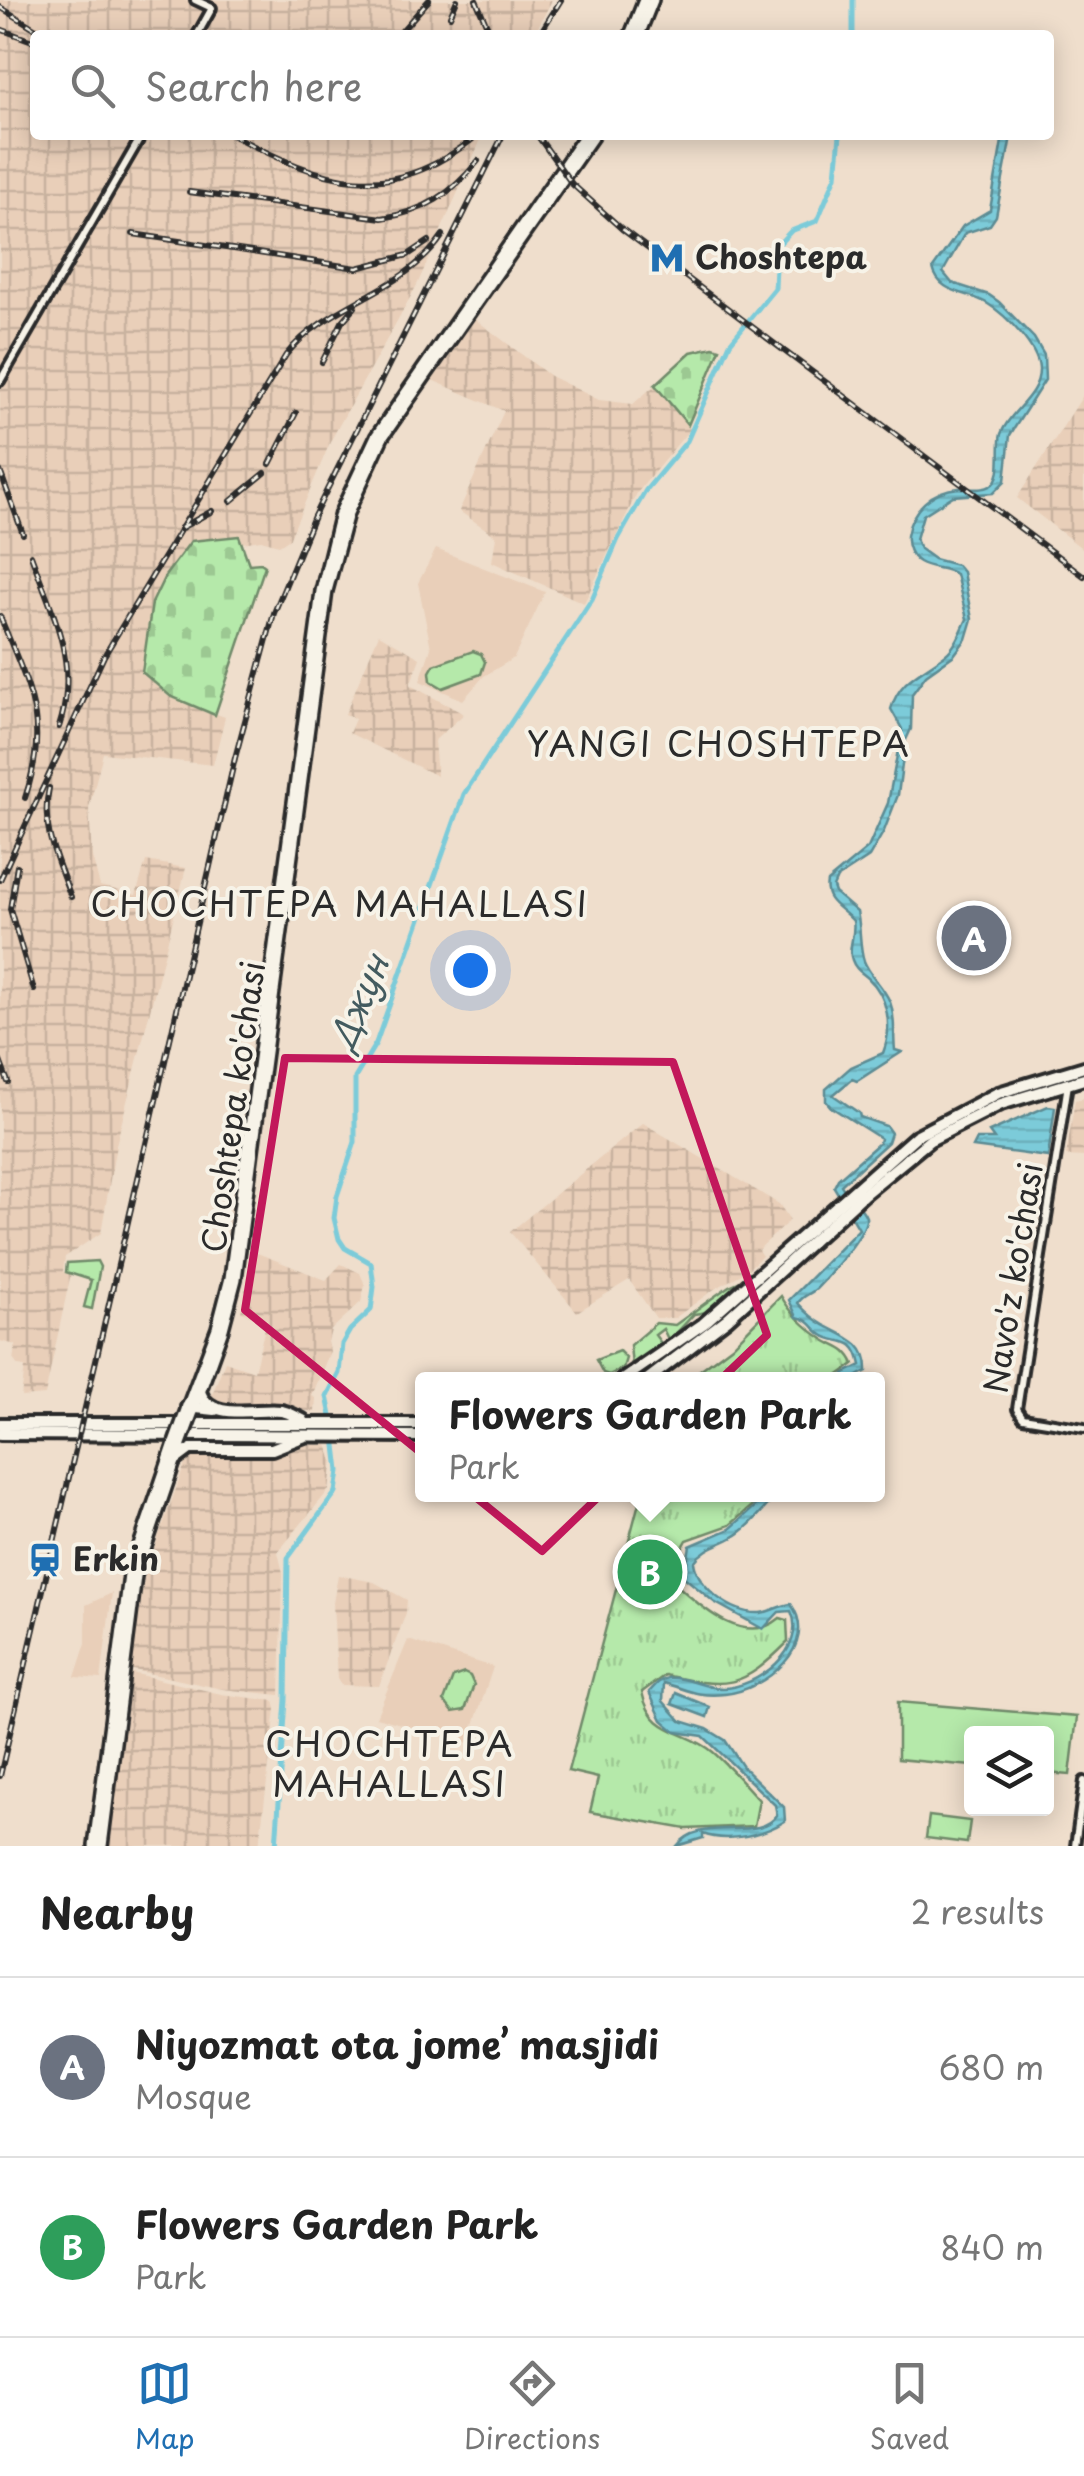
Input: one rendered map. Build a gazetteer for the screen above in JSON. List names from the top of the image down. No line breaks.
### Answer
{"streets":{"main road":["Choshtepa ko'chasi"],"street":["Navo'z ko'chasi"]},"districts":["YANGI CHOSHTEPA","CHOCHTEPA MAHALLASI","CHOCHTEPA MAHALLASI"],"water":["Джун"],"places":{"metro station":["Choshtepa"],"station":["Erkin"]},"page":{"search":"Search here","pins":["A","B"],"popup":["Flowers Garden Park","Park"],"heading":["Nearby","2 results"],"list":[{"mark":"A","name":"Niyozmat ota jome’ masjidi","note":"Mosque","value":"680 m"},{"mark":"B","name":"Flowers Garden Park","note":"Park","value":"840 m"}],"nav":["Map","Directions","Saved"]}}
